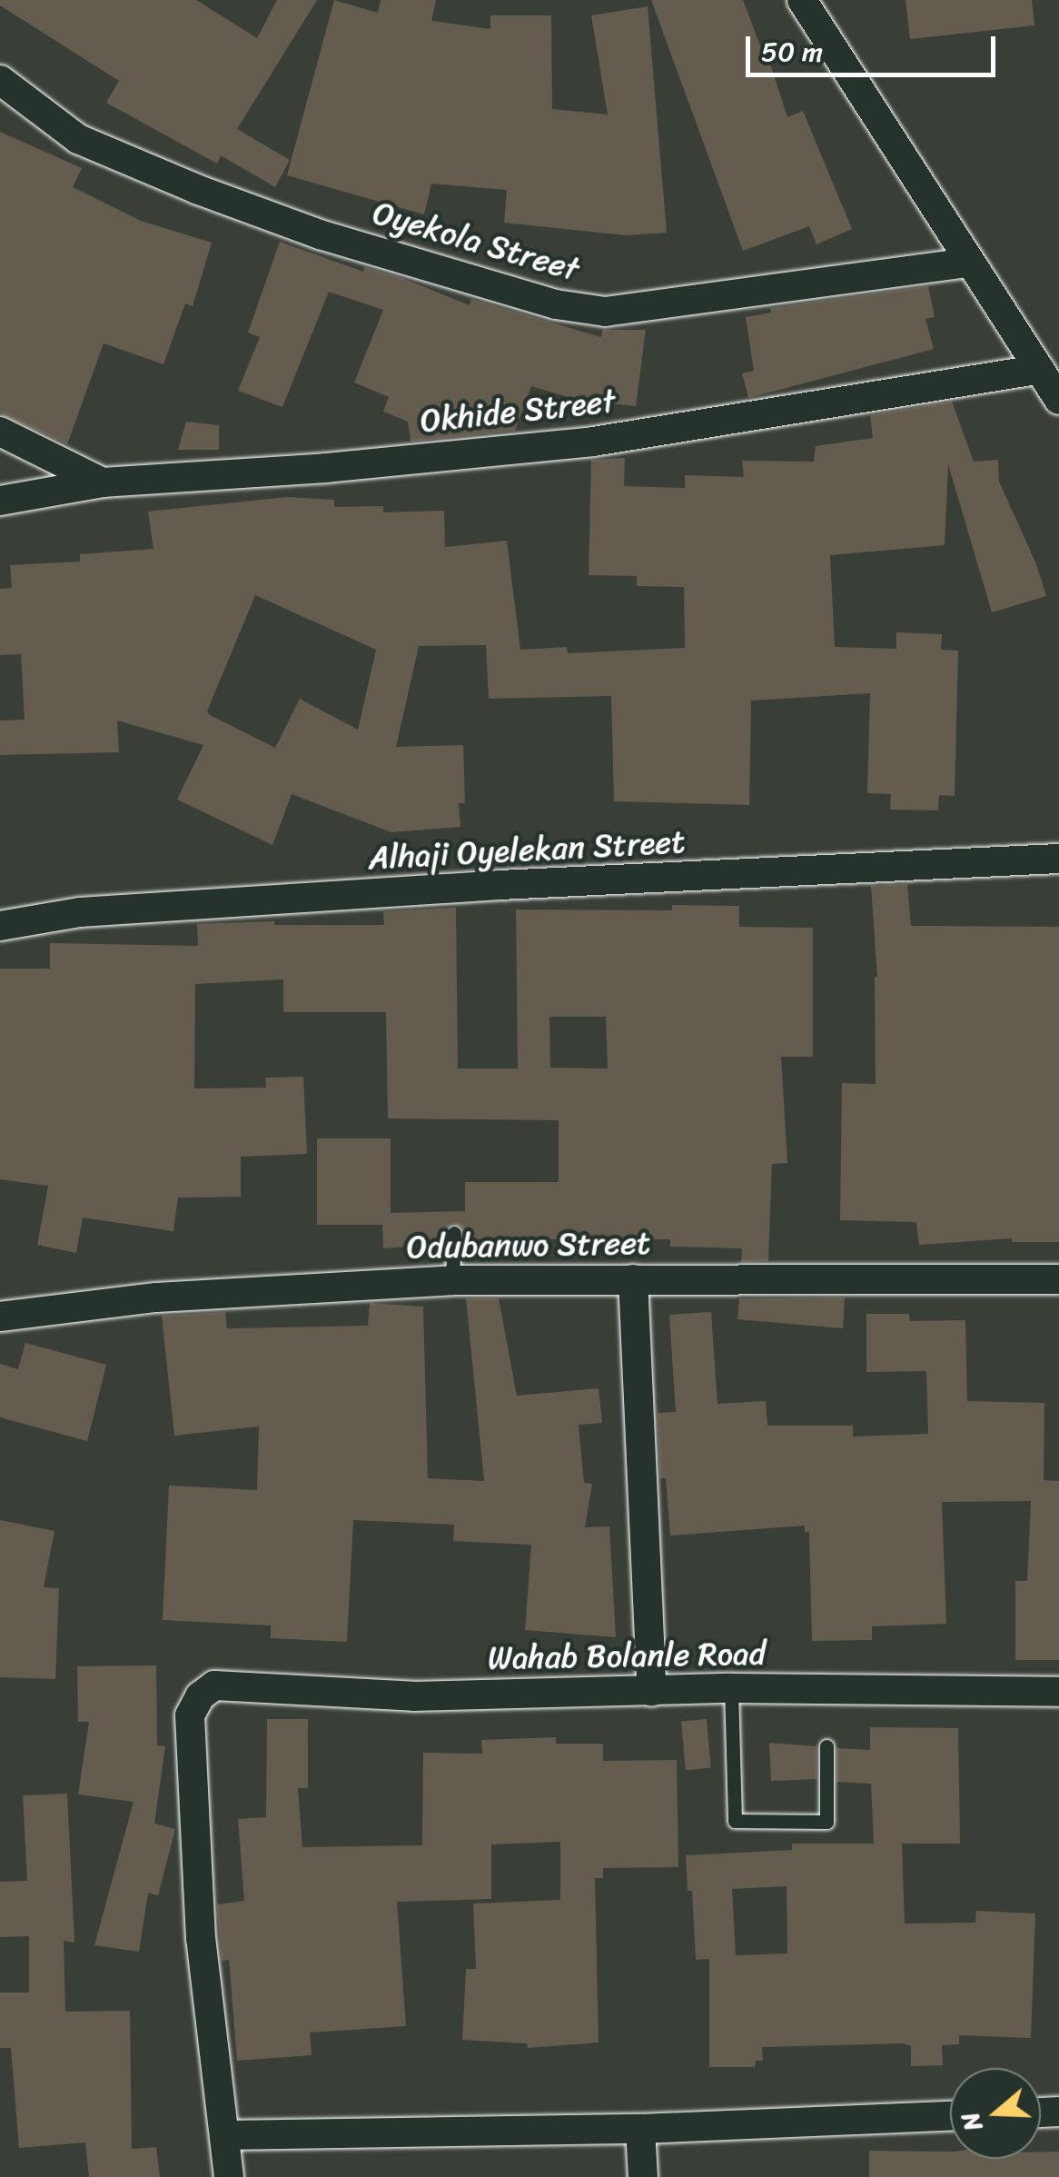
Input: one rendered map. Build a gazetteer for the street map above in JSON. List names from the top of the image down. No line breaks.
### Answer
{"streets":{"street":["Oyekola Street","Okhide Street","Alhaji Oyelekan Street","Odubanwo Street","Wahab Bolanle Road"]},"scale_bar":"50 m","north":"left"}
